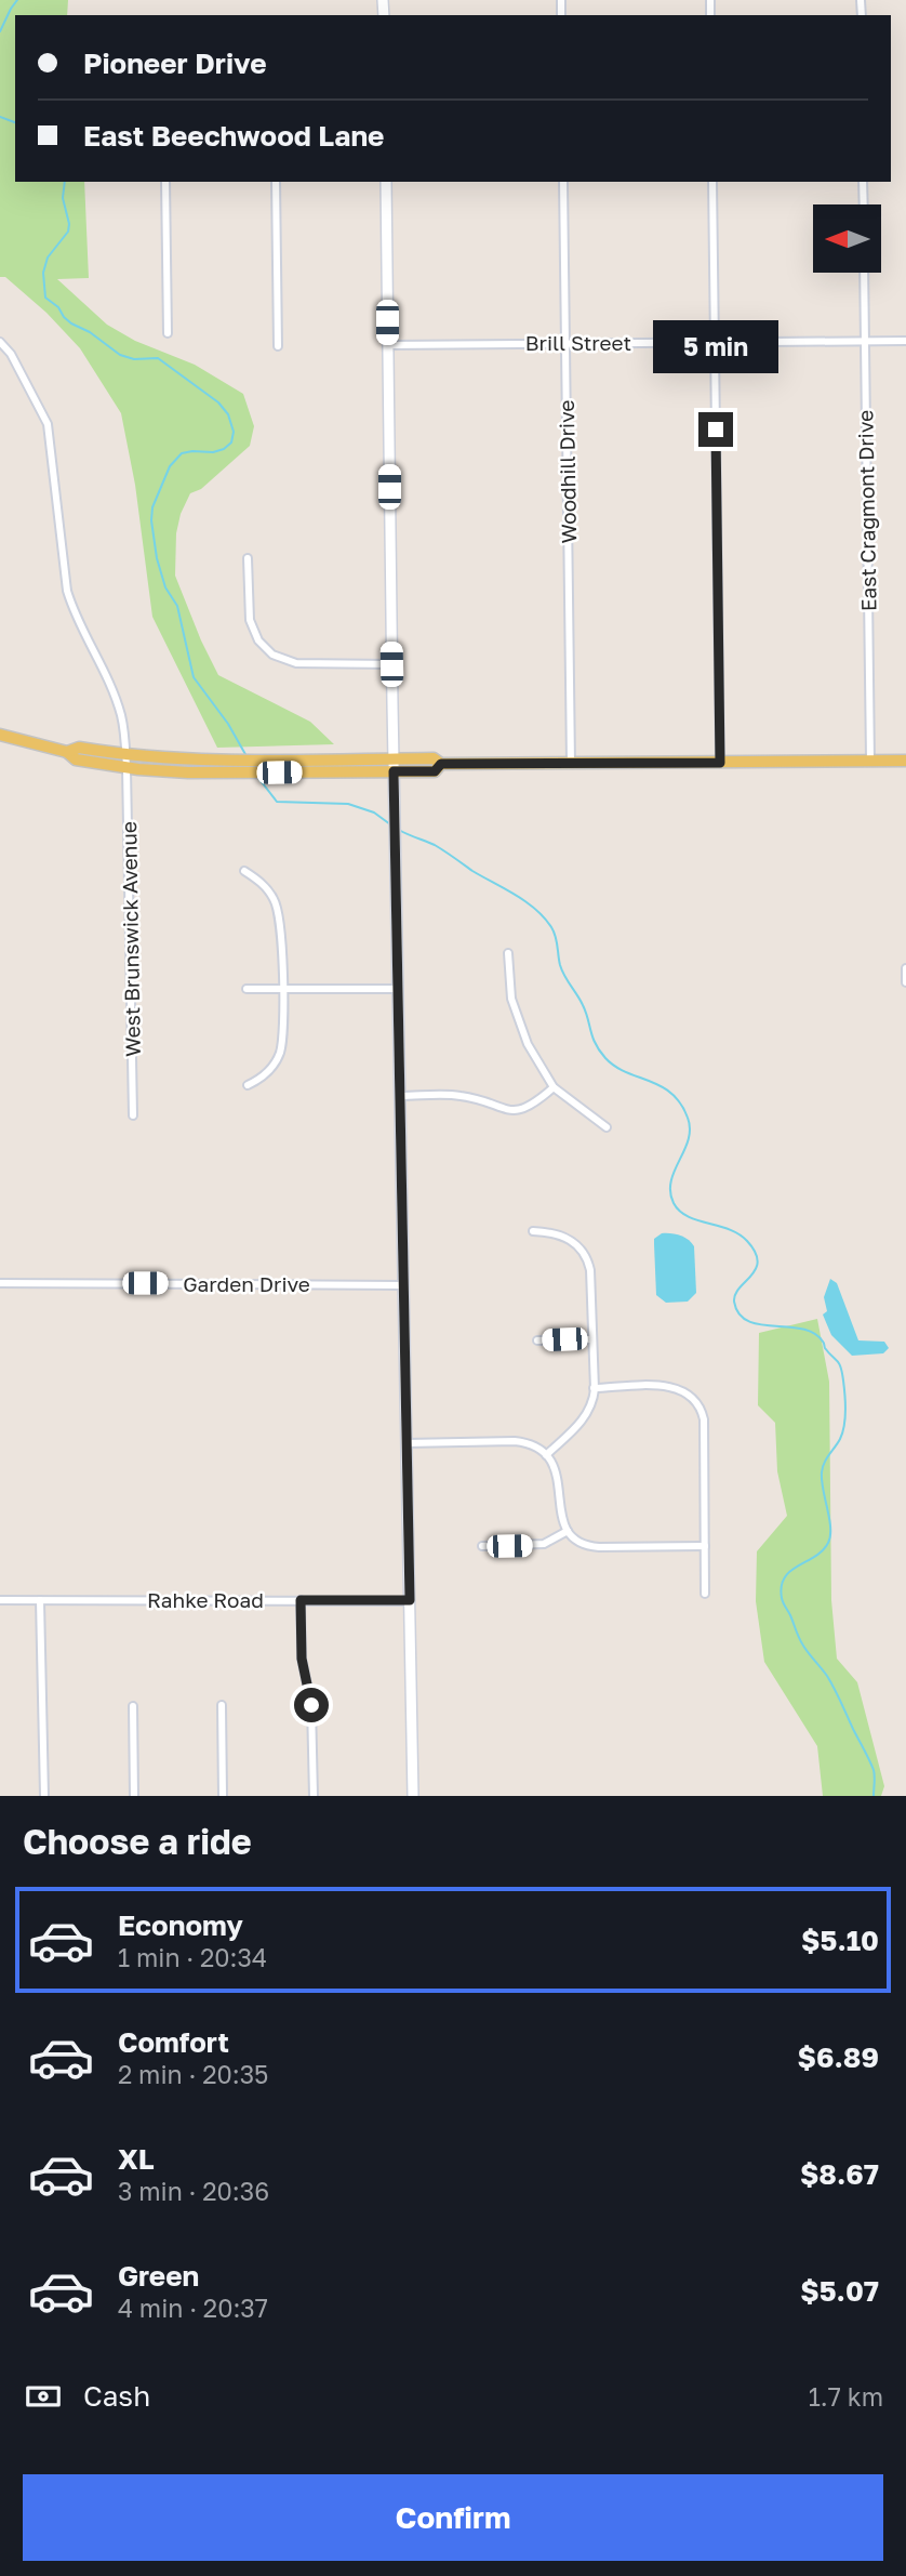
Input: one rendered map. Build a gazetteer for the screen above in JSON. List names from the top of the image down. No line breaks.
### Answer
{"streets":{"street":["Brill Street","Woodhill Drive","East Cragmont Drive","West Brunswick Avenue","Garden Drive","Rahke Road"]},"crossings":[["Brill Street","Woodhill Drive"],["Brill Street","East Cragmont Drive"]],"north":"left","page":{"banner":["Pioneer Drive","East Beechwood Lane"],"bubble":"5 min","heading":"Choose a ride","list":[{"name":"Economy","note":"1 min · 20:34","value":"$5.10"},{"name":"Comfort","note":"2 min · 20:35","value":"$6.89"},{"name":"XL","note":"3 min · 20:36","value":"$8.67"},{"name":"Green","note":"4 min · 20:37","value":"$5.07"}],"pay":["Cash","1.7 km"],"buttons":"Confirm"}}
